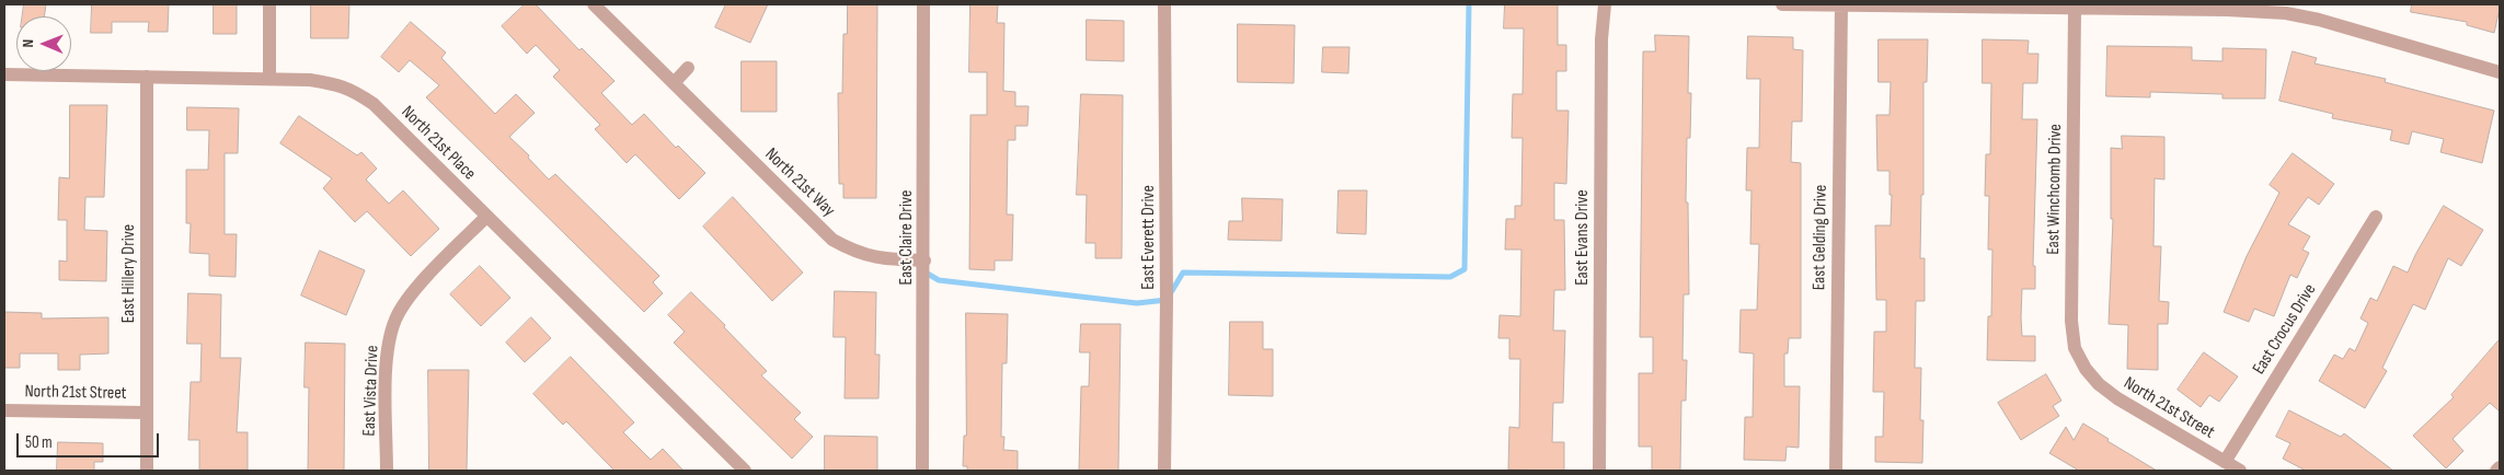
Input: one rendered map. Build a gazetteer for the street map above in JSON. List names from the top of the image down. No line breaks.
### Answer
{"streets":{"street":["North 21st Place","North 21st Way","East Winchcomb Drive","East Claire Drive","East Everett Drive","East Evans Drive","East Gelding Drive","East Hillery Drive","East Crocus Drive","East Vista Drive","North 21st Street"]},"crossings":[["North 21st Place","East Hillery Drive"],["North 21st Place","East Vista Drive"],["North 21st Way","East Claire Drive"],["East Winchcomb Drive","North 21st Street"],["East Hillery Drive","North 21st Street"],["East Crocus Drive","North 21st Street"]],"scale_bar":"50 m","north":"left"}
